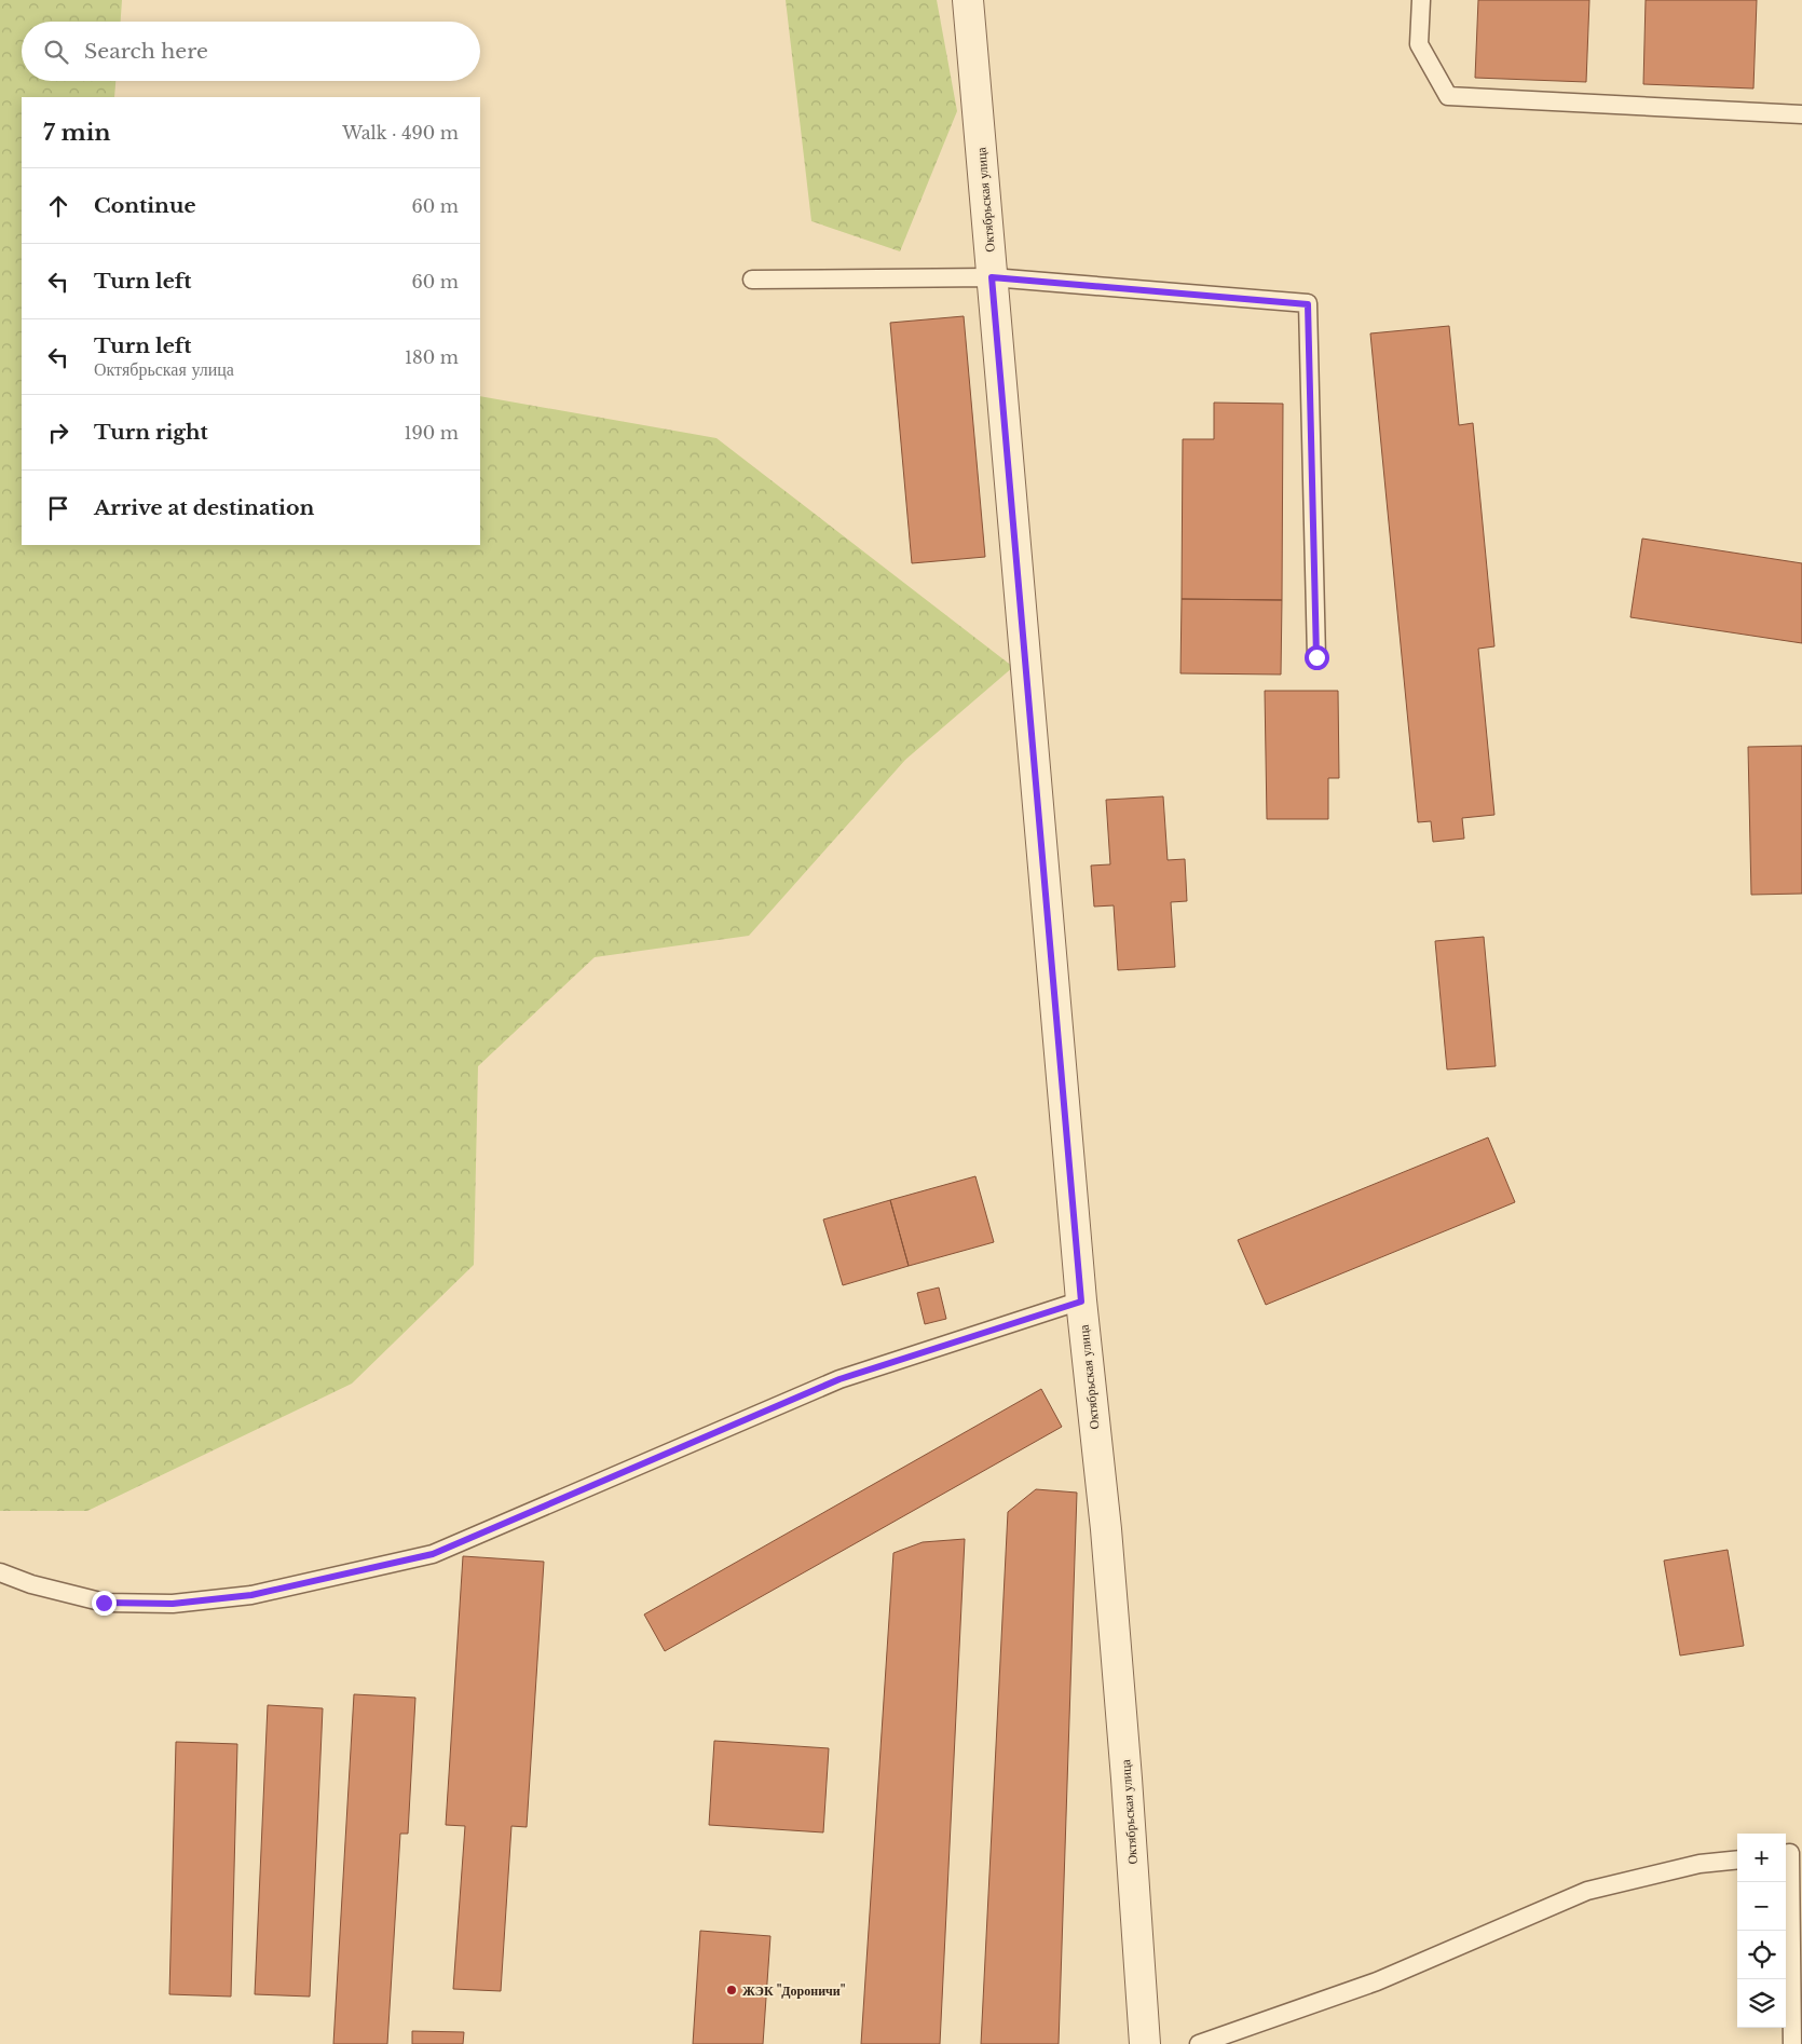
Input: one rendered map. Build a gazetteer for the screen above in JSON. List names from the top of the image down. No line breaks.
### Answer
{"streets":{"street":["Октябрьская улица"]},"places":["ЖЭК \"Дороничи\""],"page":{"search":"Search here","heading":["7 min","Walk · 490 m"],"list":[["Continue","60 m"],["Turn left","60 m"],["Turn left","Октябрьская улица","180 m"],["Turn right","190 m"],"Arrive at destination"],"map_buttons":["+","−"]}}
